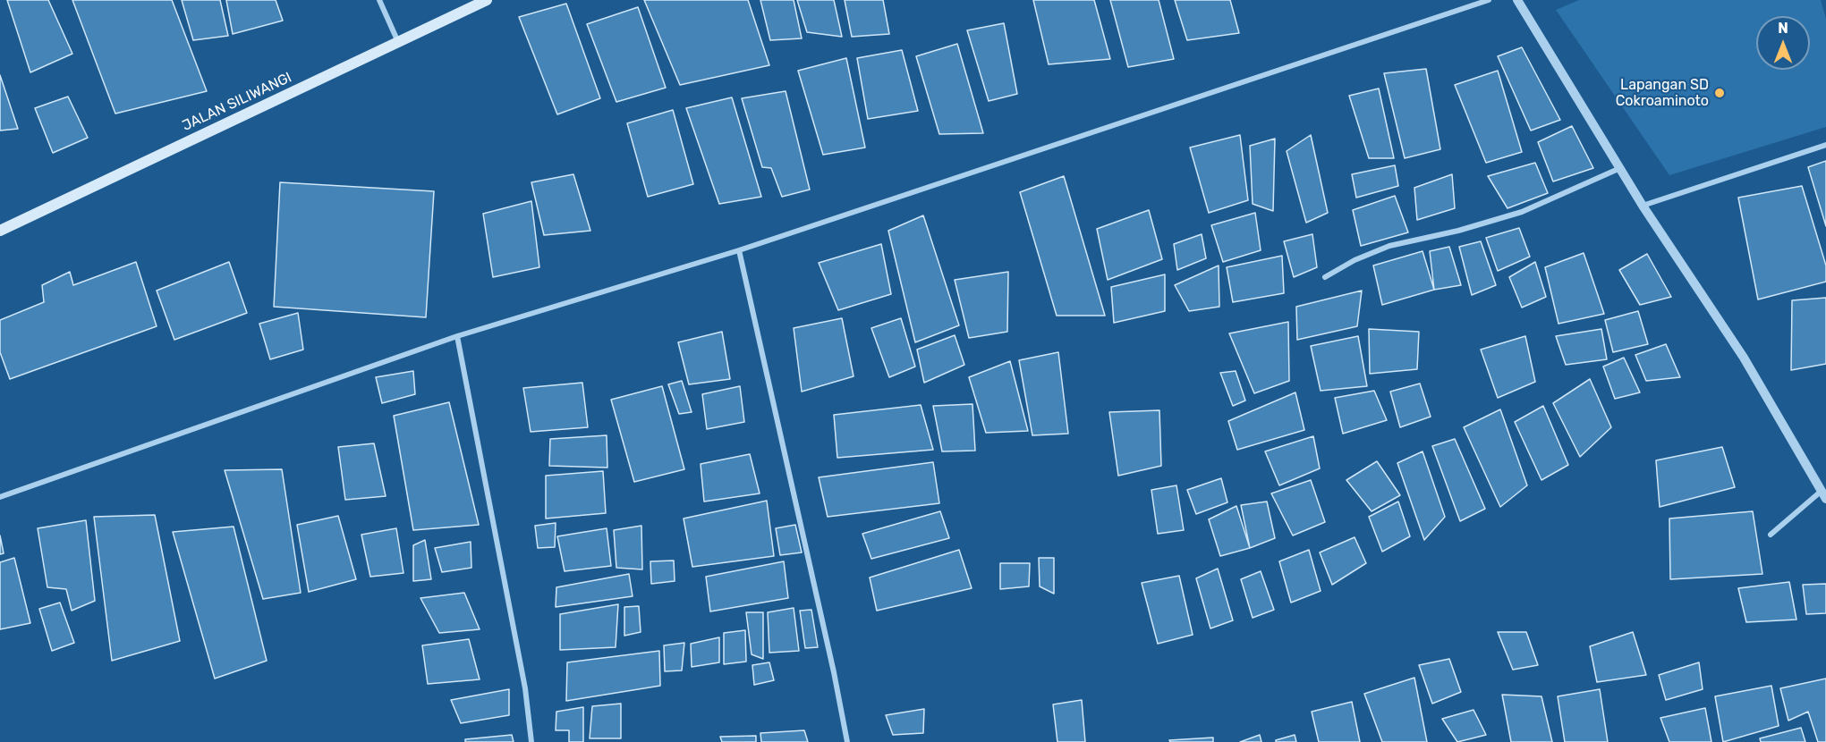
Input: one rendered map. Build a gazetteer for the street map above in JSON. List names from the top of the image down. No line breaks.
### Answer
{"streets":{"main road":["JALAN SILIWANGI"]},"places":["Lapangan SD Cokroaminoto"],"north":"top"}
